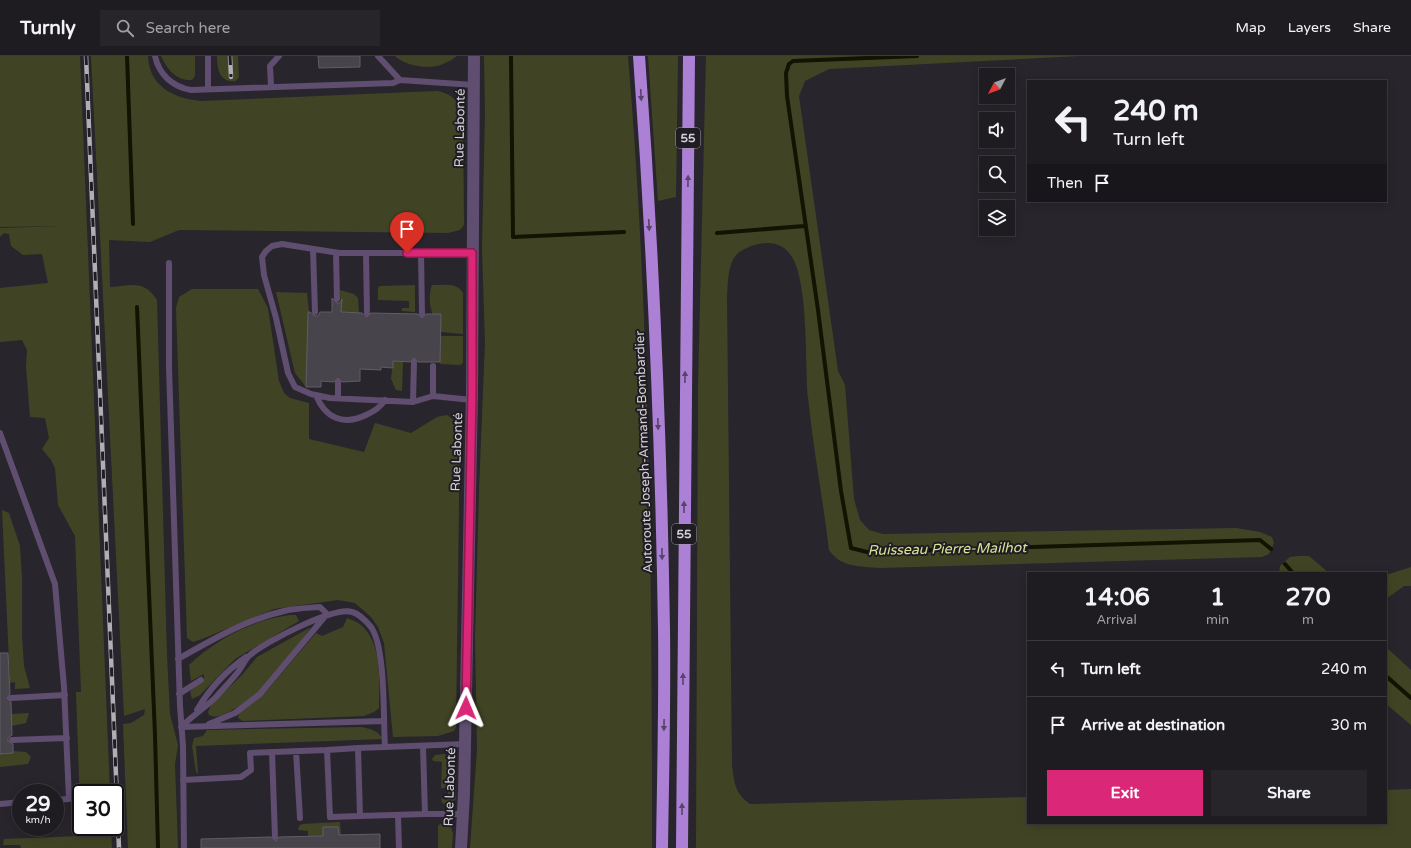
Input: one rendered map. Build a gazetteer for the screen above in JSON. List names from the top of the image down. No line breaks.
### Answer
{"streets":{"highway":["55","Autoroute Joseph-Armand-Bombardier"],"street":["Rue Labonté"]},"water":["Ruisseau Pierre-Mailhot"],"north":"bottom left","page":{"header":"Turnly","search":"Search here","nav":["Map","Layers","Share"],"turn":["240 m","Turn left"],"then":"Then","eta":["14:06","Arrival","1","min","270","m"],"list":[{"name":"Turn left","value":"240 m"},{"name":"Arrive at destination","value":"30 m"}],"buttons":["Exit","Share"],"speed":"29 km/h","limit":"30"}}
